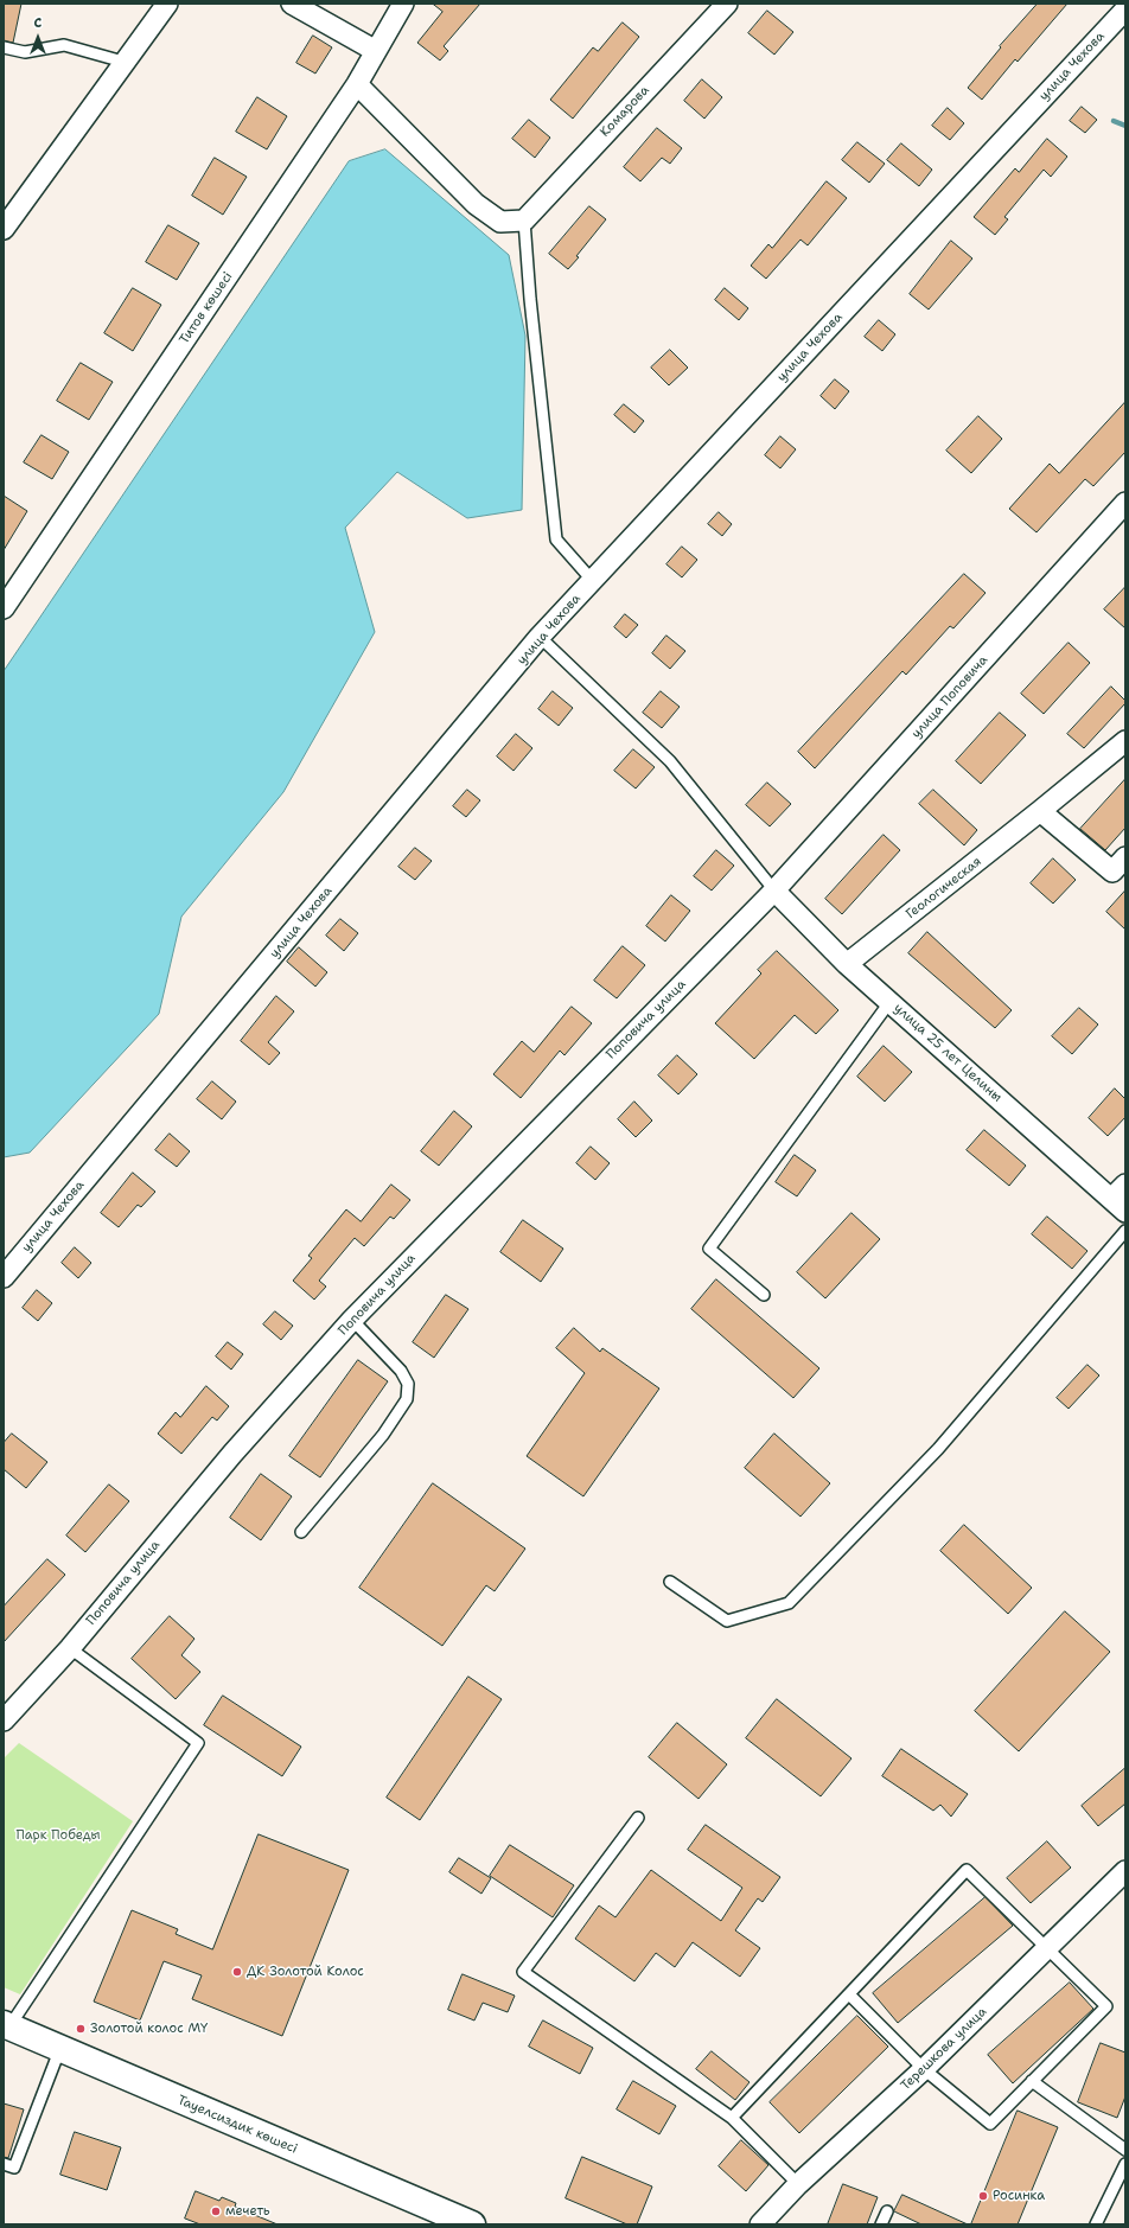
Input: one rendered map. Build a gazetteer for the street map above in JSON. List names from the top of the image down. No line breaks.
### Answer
{"streets":{"street":["улица Чехова","Комарова","Титов көшесі","улица Поповича","Геологическая","Поповича улица","улица 25 лет Целины","Терешкова улица","Тауелсиздик көшесі"]},"crossings":[["улица Поповича","Поповича улица"],["улица Поповича","улица 25 лет Целины"],["Геологическая","улица 25 лет Целины"],["Поповича улица","улица 25 лет Целины"]],"parks":["Парк Победы"],"places":["ДК Золотой Колос","Золотой колос МҮ","Росинка","мечеть"],"north":"top"}
